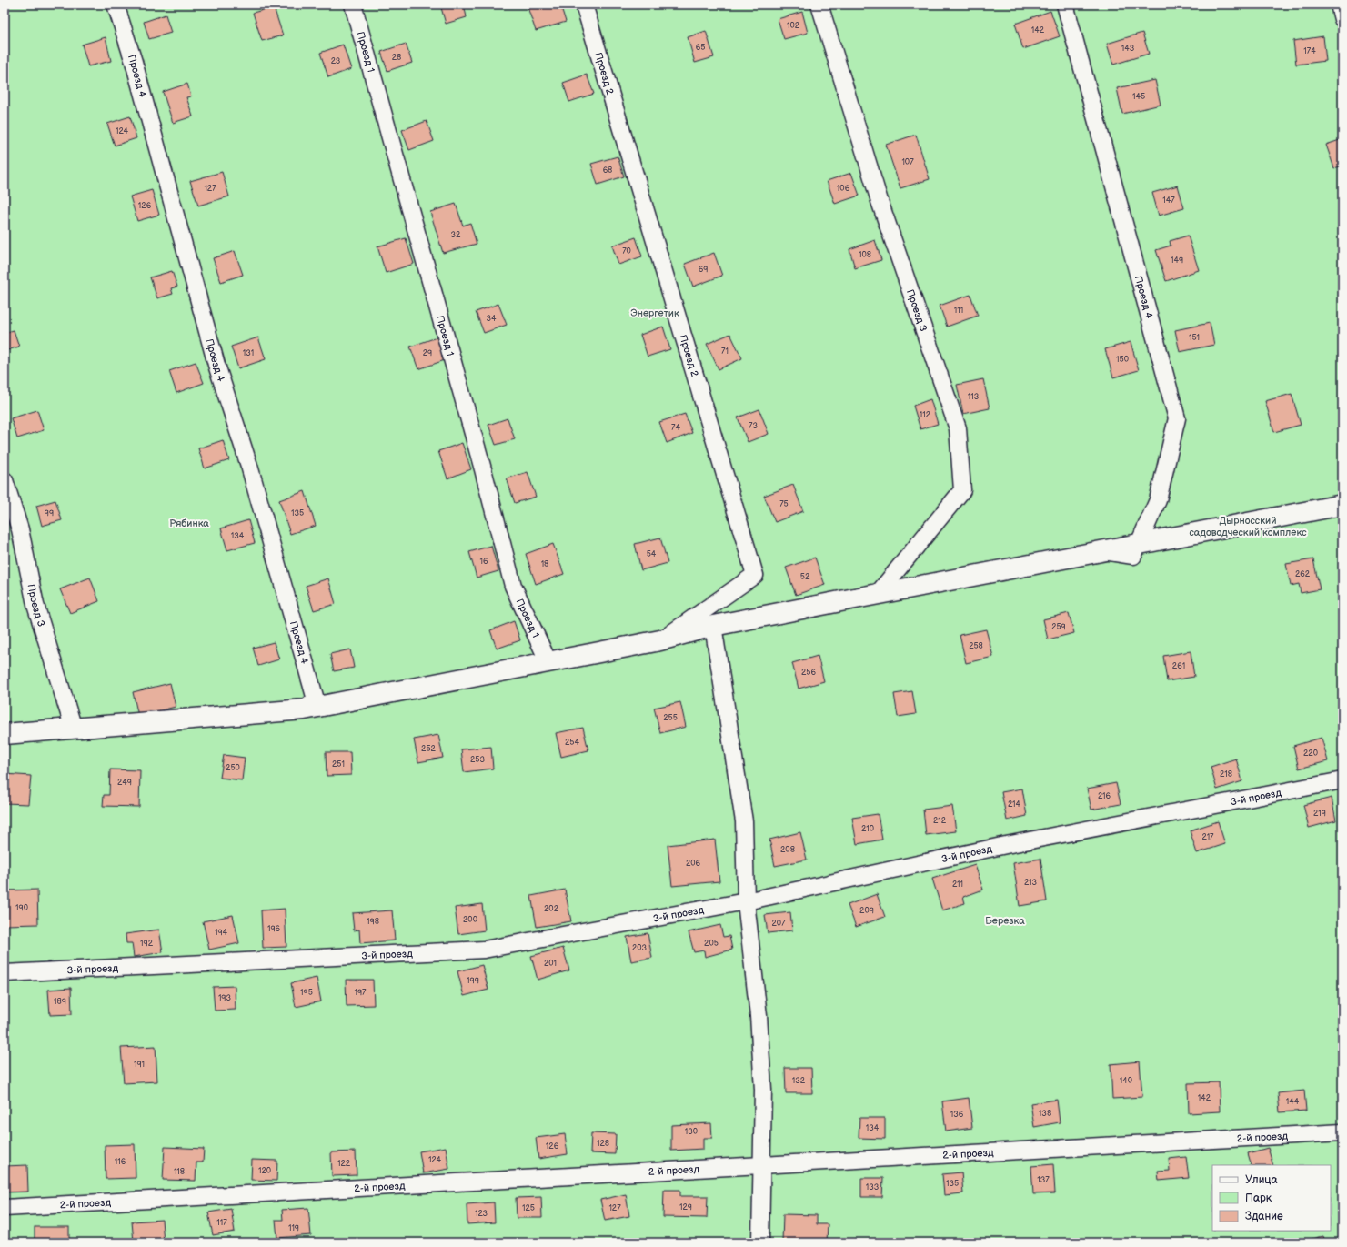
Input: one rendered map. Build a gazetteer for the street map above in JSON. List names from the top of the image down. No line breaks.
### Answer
{"streets":{"lane":["Проезд 1","Проезд 2","Проезд 4","Проезд 3","3-й проезд","2-й проезд"]},"parks":["Энергетик","Дырносский садоводческий комплекс","Рябинка","Березка"],"house_numbers":["102","142","65","143","174","28","23","145","124","107","68","127","106","147","126","32","70","108","149","69","111","34","151","71","131","29","150","113","112","73","74","75","99","135","134","54","16","18","262","52","259","258","261","256","255","254","252","220","253","251","250","218","249","216","214","219","212","210","217","208","206","213","211","190","202","209","200","198","207","196","194","192","205","203","201","199","195","197","193","189","191","132","140","142","144","138","136","134","130","128","126","124","116","122","120","118","137","135","133","129","125","127","123","117","119"],"legend":["Улица","Парк","Здание"]}
